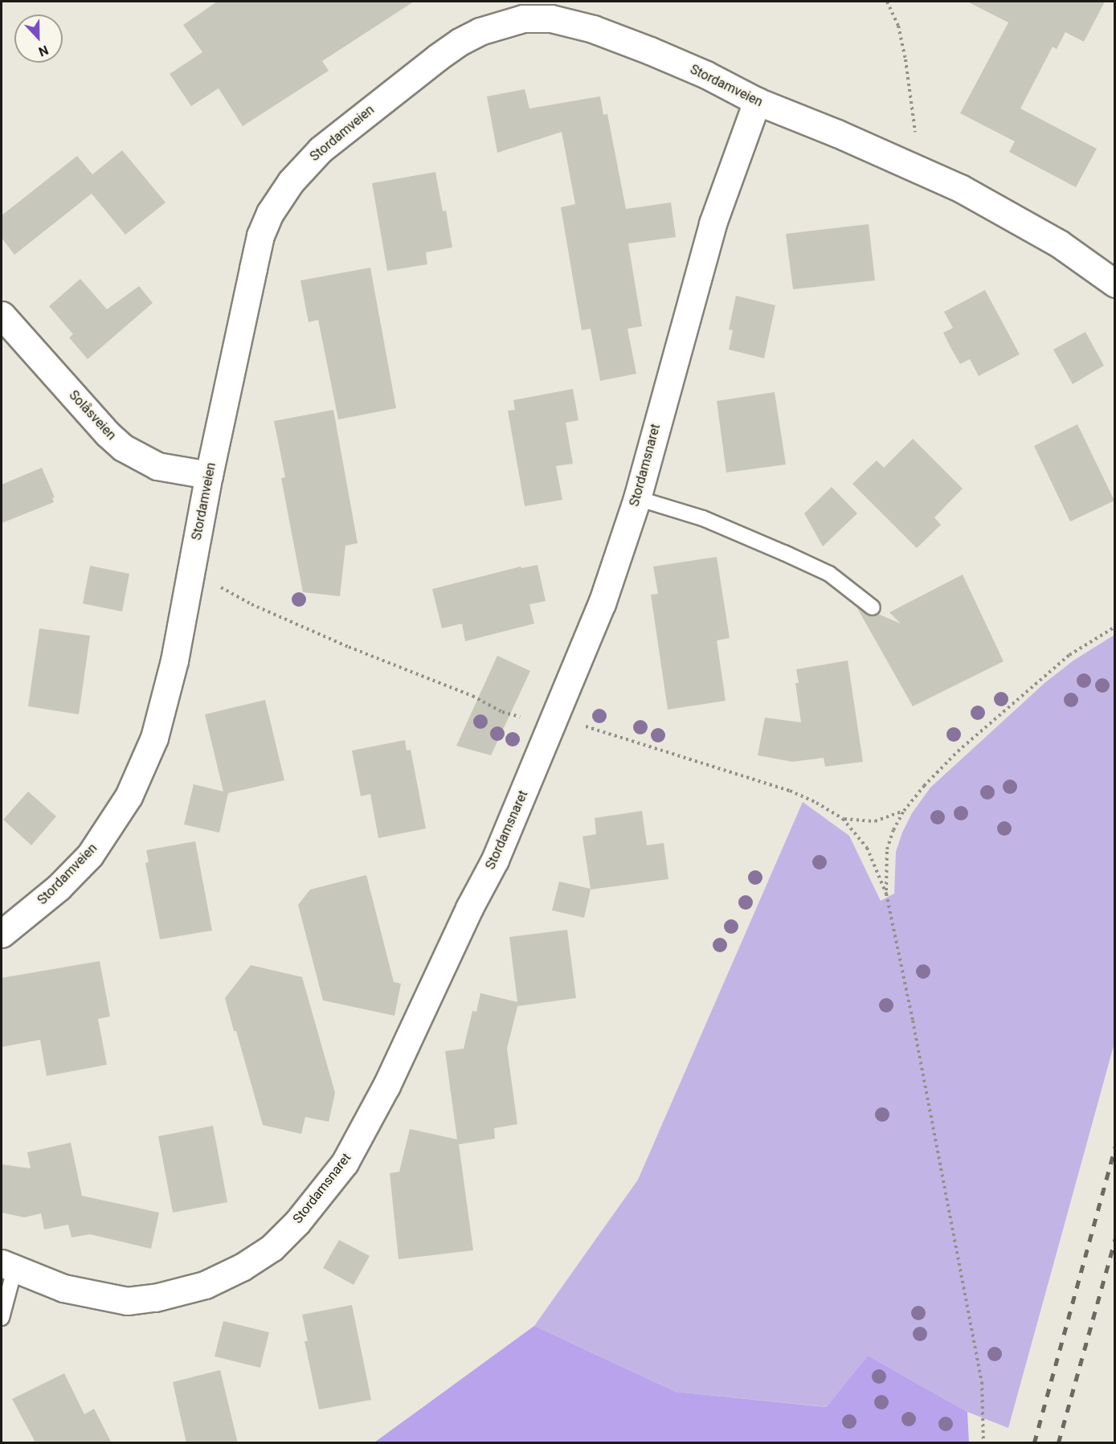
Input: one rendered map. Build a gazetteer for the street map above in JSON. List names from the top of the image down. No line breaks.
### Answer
{"streets":{"street":["Stordamveien","Solåsveien","Stordamsnaret"]},"crossings":[["Stordamveien","Solåsveien"],["Stordamveien","Stordamsnaret"]],"north":"bottom"}
